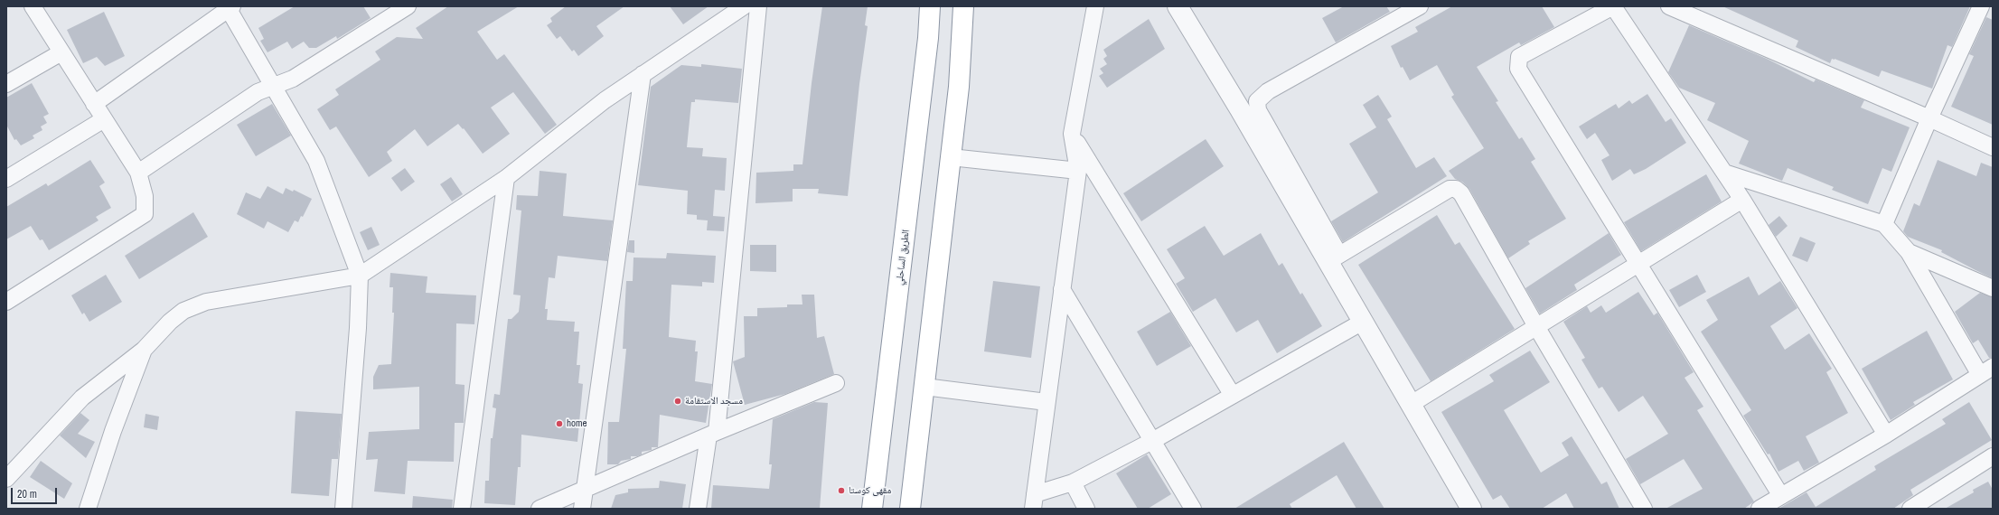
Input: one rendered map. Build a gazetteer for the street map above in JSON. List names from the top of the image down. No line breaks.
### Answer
{"streets":{"highway":["الطريق الساحلي"]},"places":["مسجد الاستقامة","home","مقهى كوستا"],"scale_bar":"20 m"}
